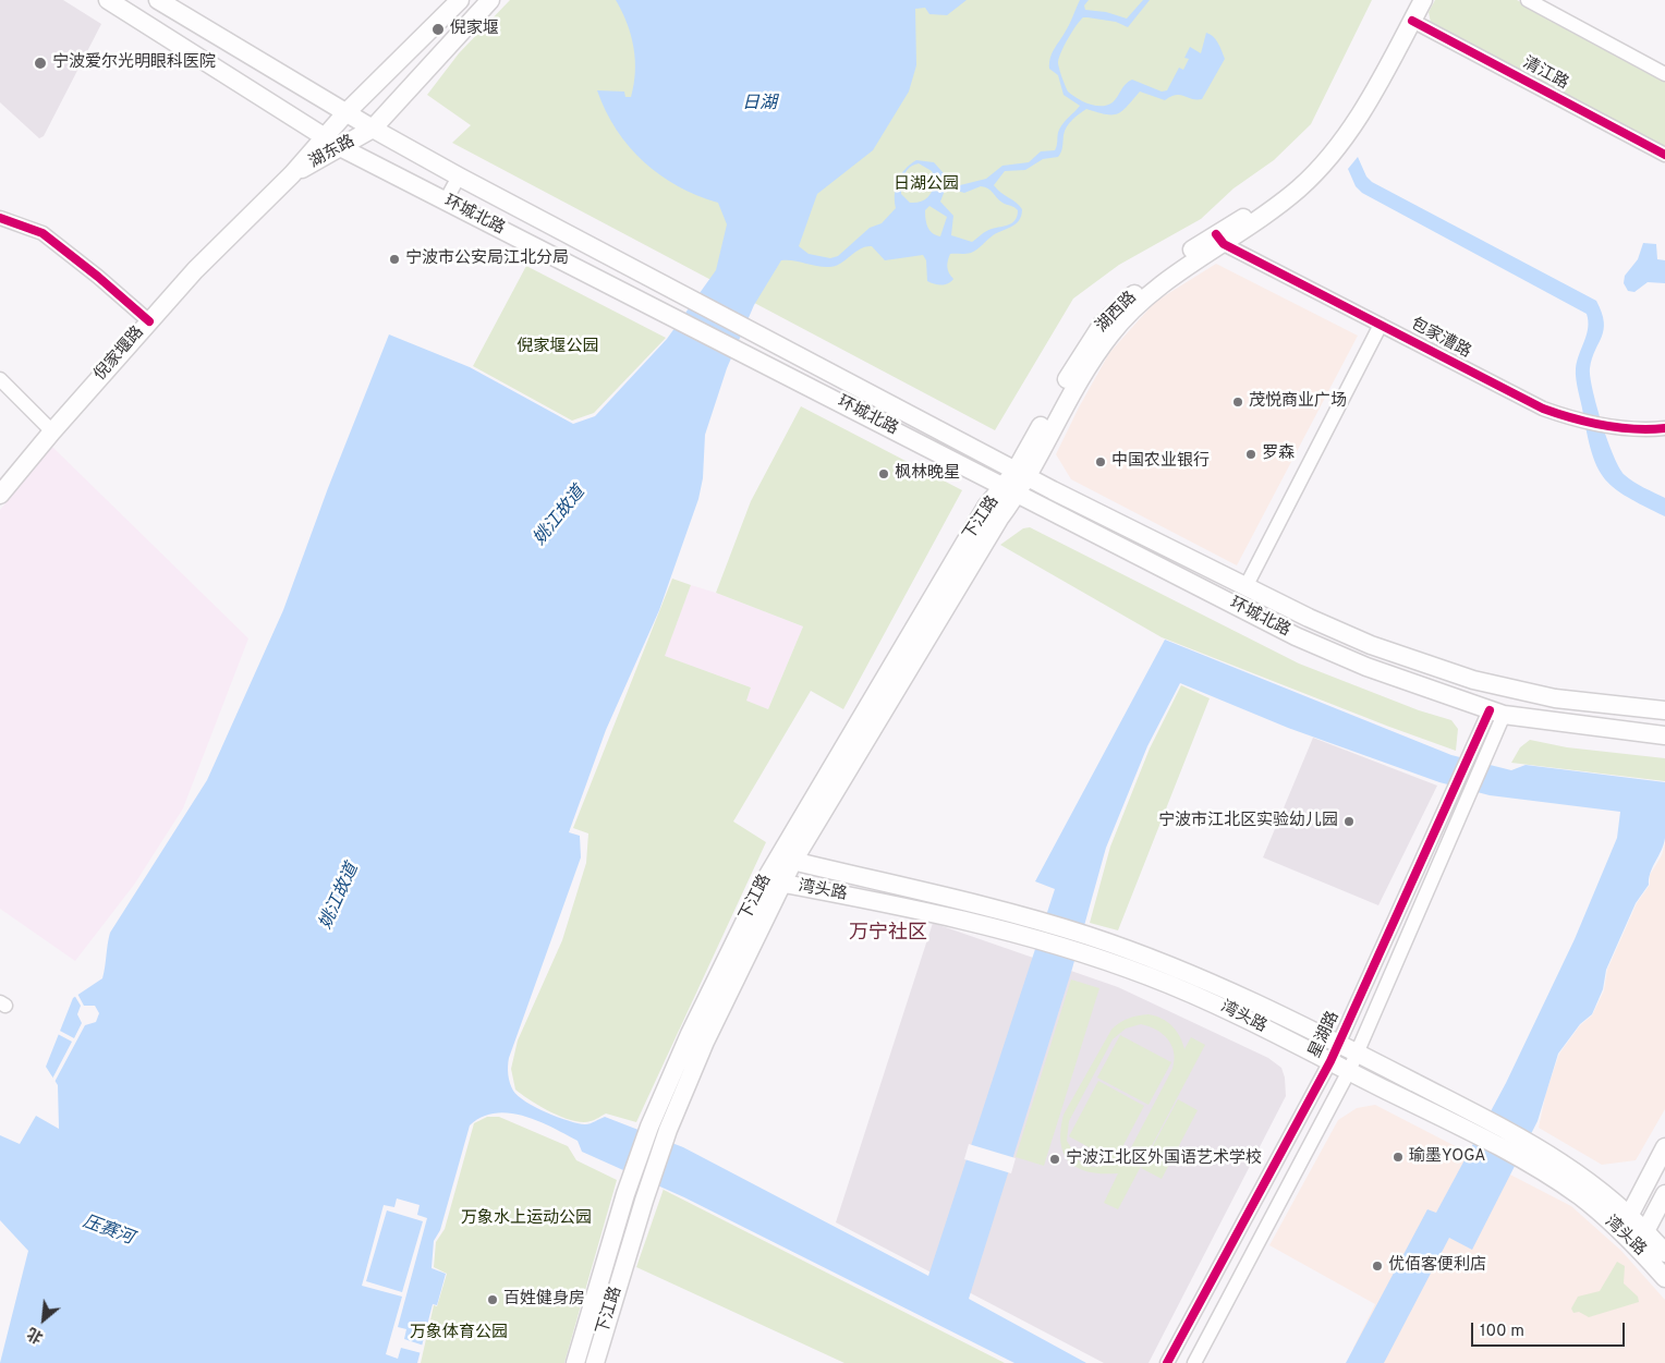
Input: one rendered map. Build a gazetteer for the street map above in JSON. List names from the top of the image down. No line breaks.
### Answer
{"streets":{"main road":["湖东路","环城北路","湖西路","倪家堰路","下江路","湾头路"],"street":["清江路","包家漕路","星湖路"]},"crossings":[["清江路","湖西路"],["湖东路","环城北路"],["湖东路","倪家堰路"],["环城北路","湖西路"],["环城北路","下江路"],["环城北路","星湖路"],["湖西路","包家漕路"],["湖西路","下江路"],["下江路","湾头路"],["湾头路","星湖路"]],"districts":["万宁社区"],"water":["日湖","姚江故道","压赛河"],"parks":["日湖公园","倪家堰公园","万象水上运动公园","万象体育公园"],"places":["倪家堰","宁波爱尔光明眼科医院","宁波市公安局江北分局","茂悦商业广场","罗森","中国农业银行","枫林晚星","宁波市江北区实验幼儿园","瑜墨YOGA","宁波江北区外国语艺术学校","优佰客便利店","百姓健身房"],"scale_bar":"100 m","north":"bottom left"}
